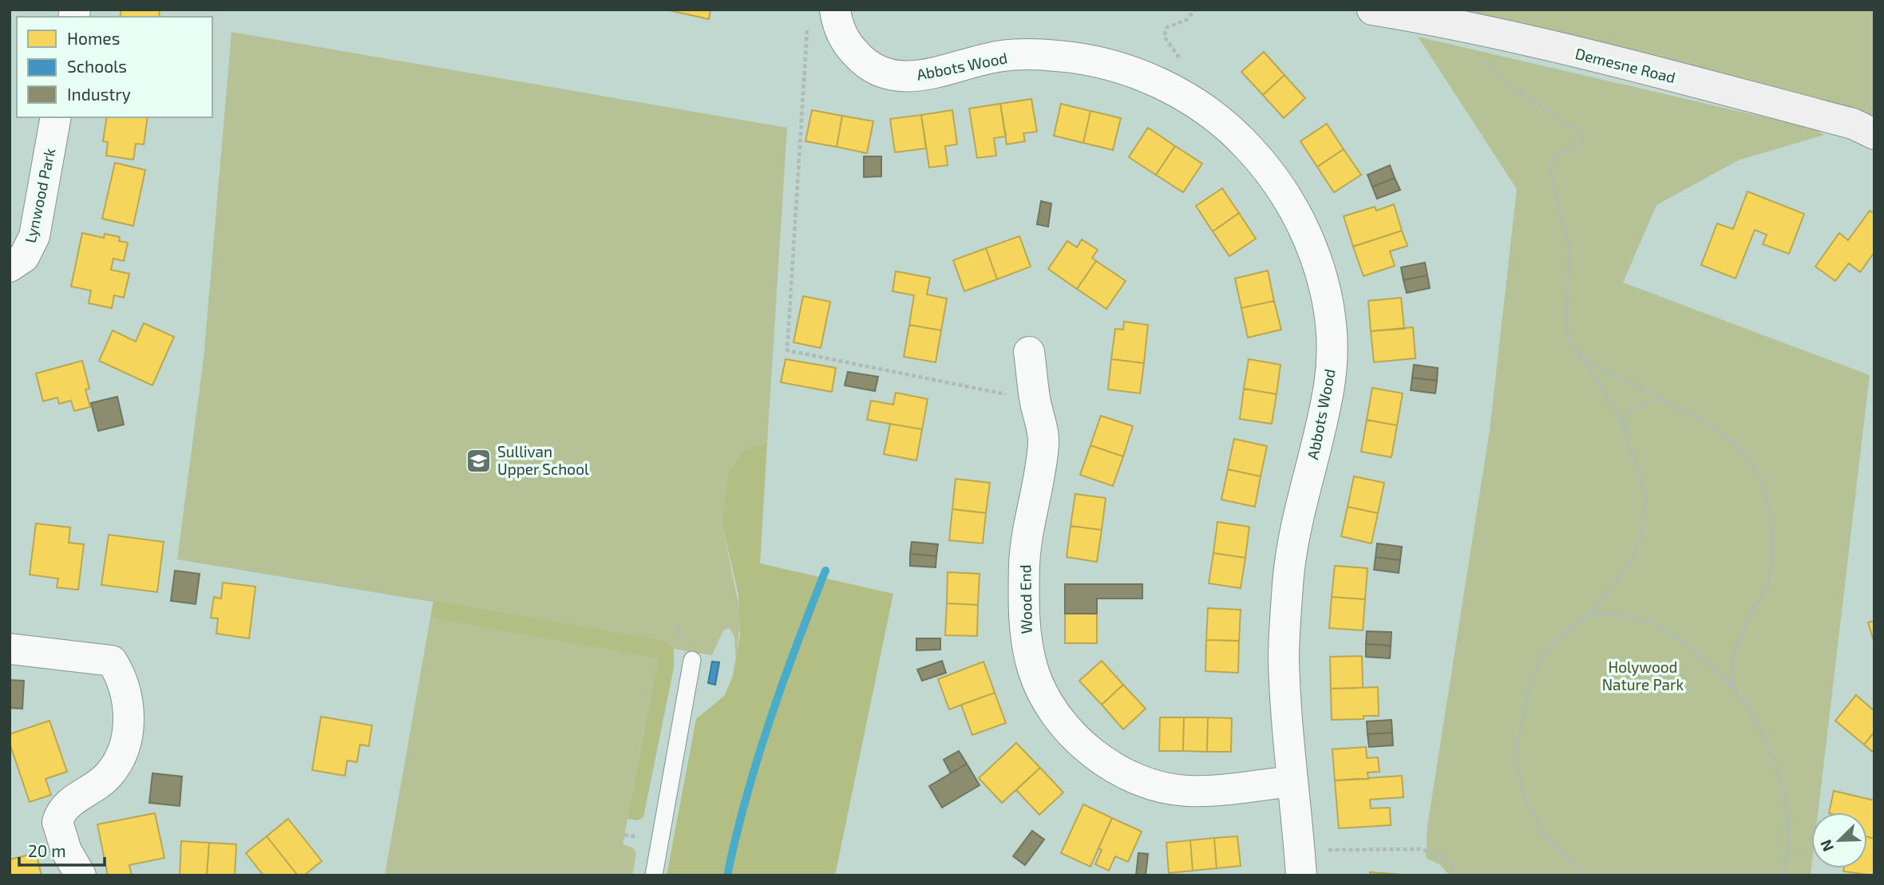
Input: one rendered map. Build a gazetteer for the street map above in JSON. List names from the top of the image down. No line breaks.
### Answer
{"streets":{"street":["Demesne Road","Abbots Wood","Lynwood Park","Wood End"]},"crossings":[["Abbots Wood","Wood End"]],"parks":["Holywood Nature Park"],"places":{"school or university":["Sullivan Upper School"]},"legend":["Homes","Schools","Industry"],"scale_bar":"20 m","north":"bottom left"}
